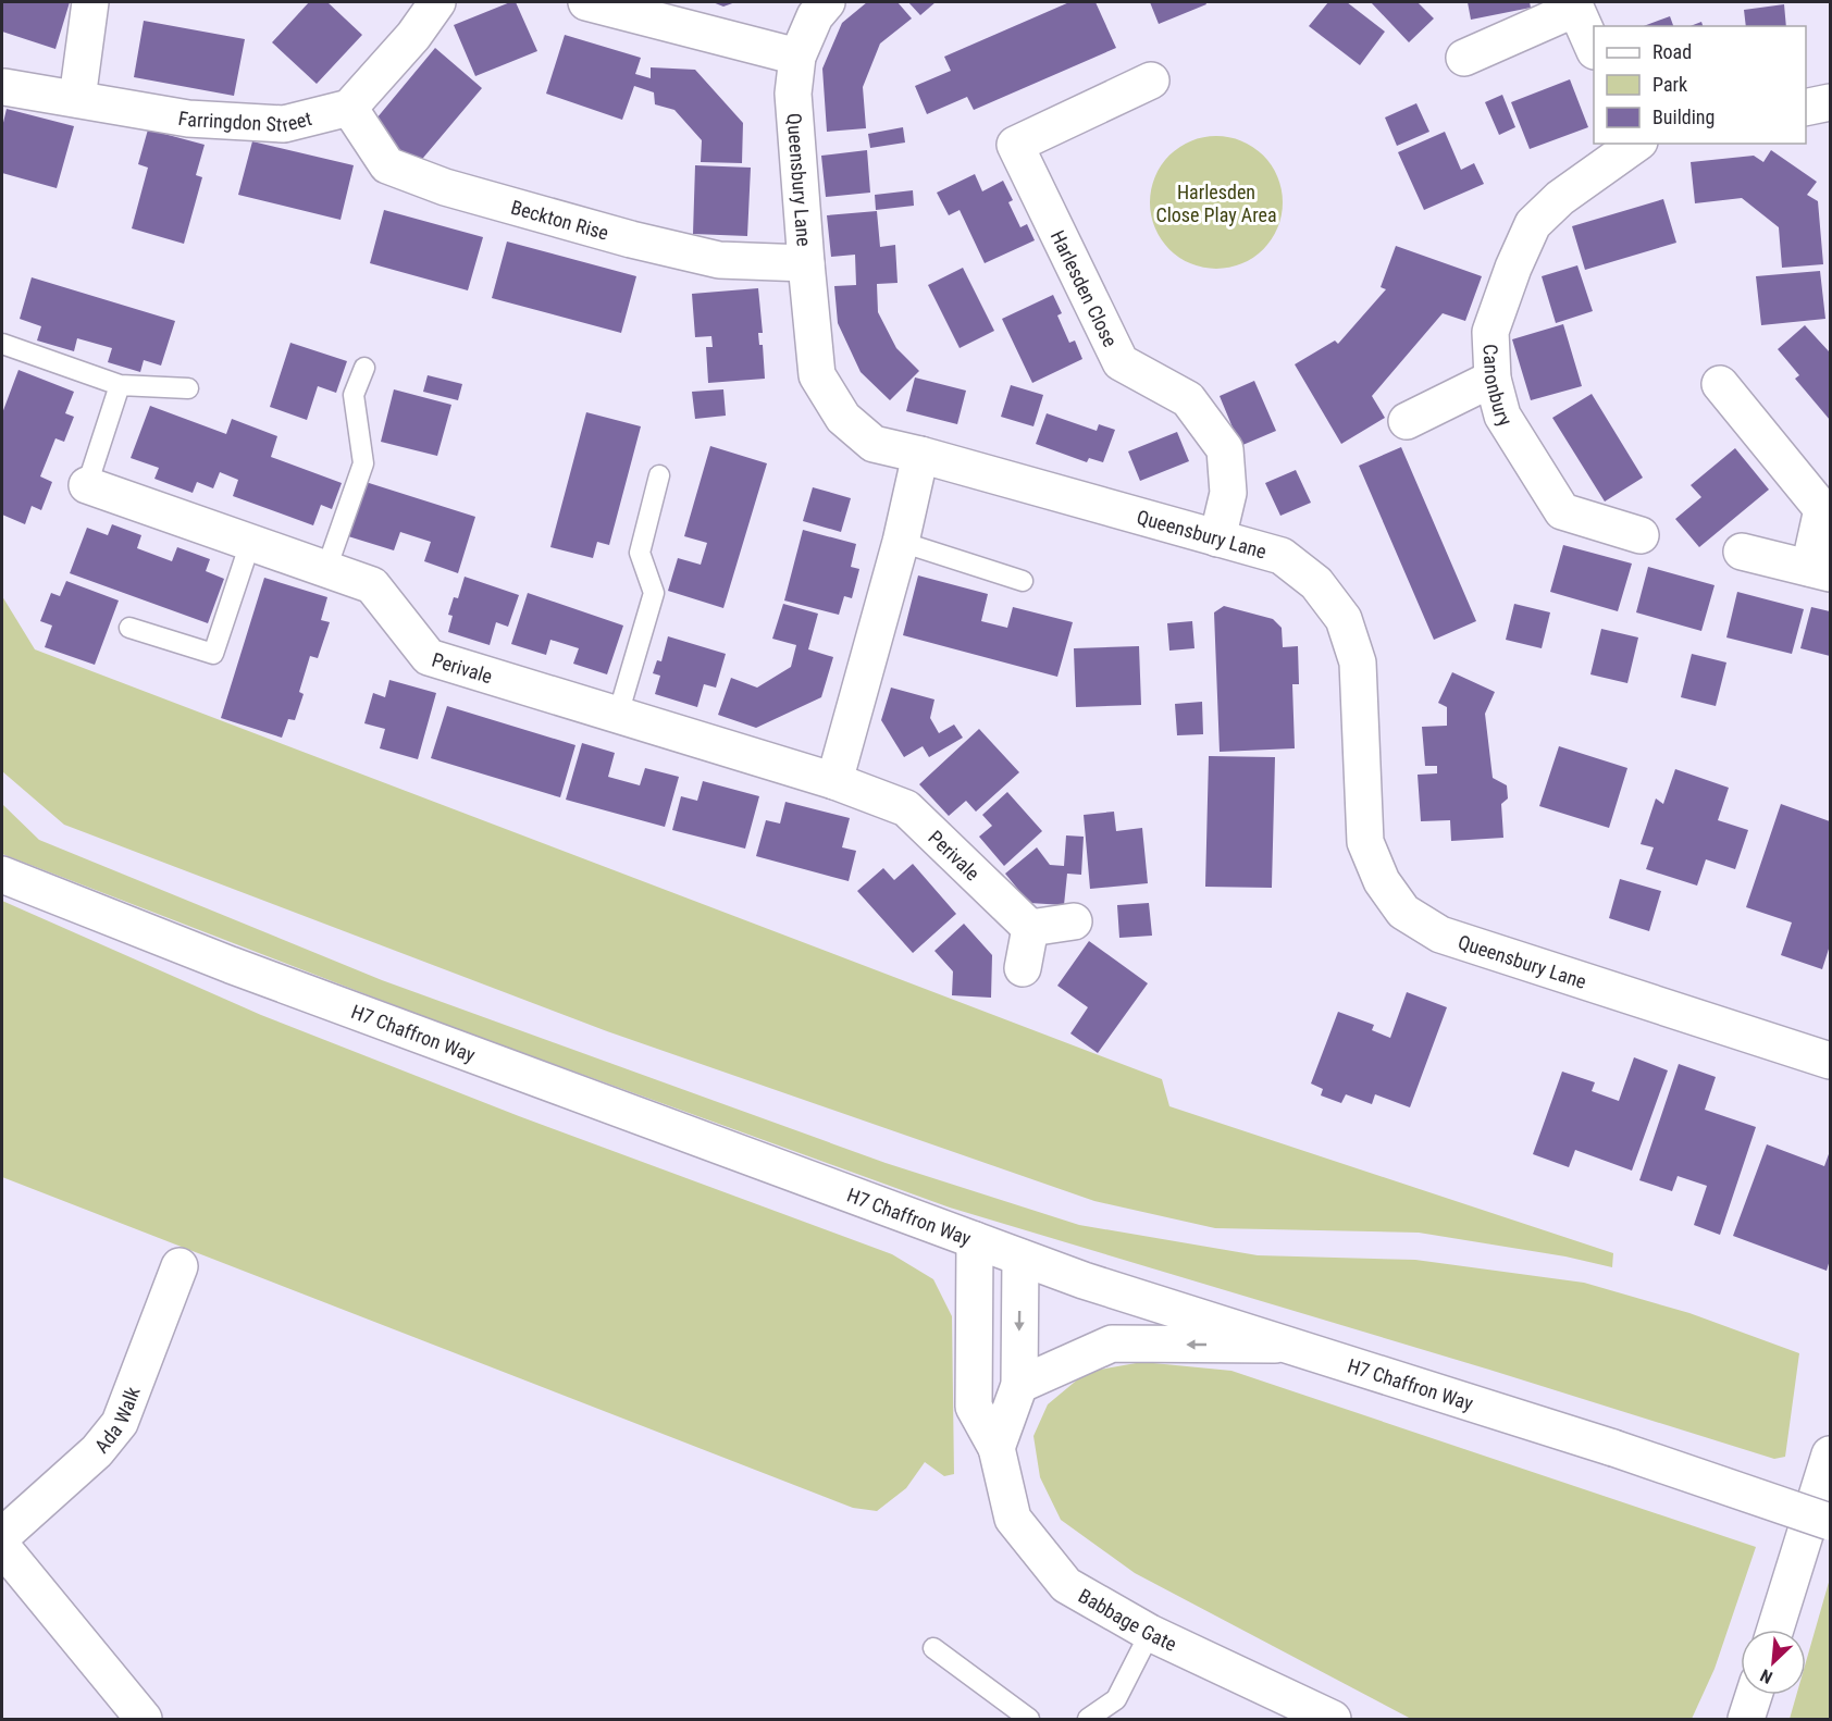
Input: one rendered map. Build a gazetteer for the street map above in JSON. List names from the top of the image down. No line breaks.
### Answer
{"streets":{"street":["Farringdon Street","Queensbury Lane","Beckton Rise","Harlesden Close","Canonbury","Perivale","H7 Chaffron Way","Ada Walk","Babbage Gate"]},"crossings":[["Farringdon Street","Beckton Rise"],["Queensbury Lane","Beckton Rise"],["Queensbury Lane","Harlesden Close"],["H7 Chaffron Way","Babbage Gate"]],"parks":["Harlesden Close Play Area"],"legend":["Road","Park","Building"],"north":"bottom left"}
